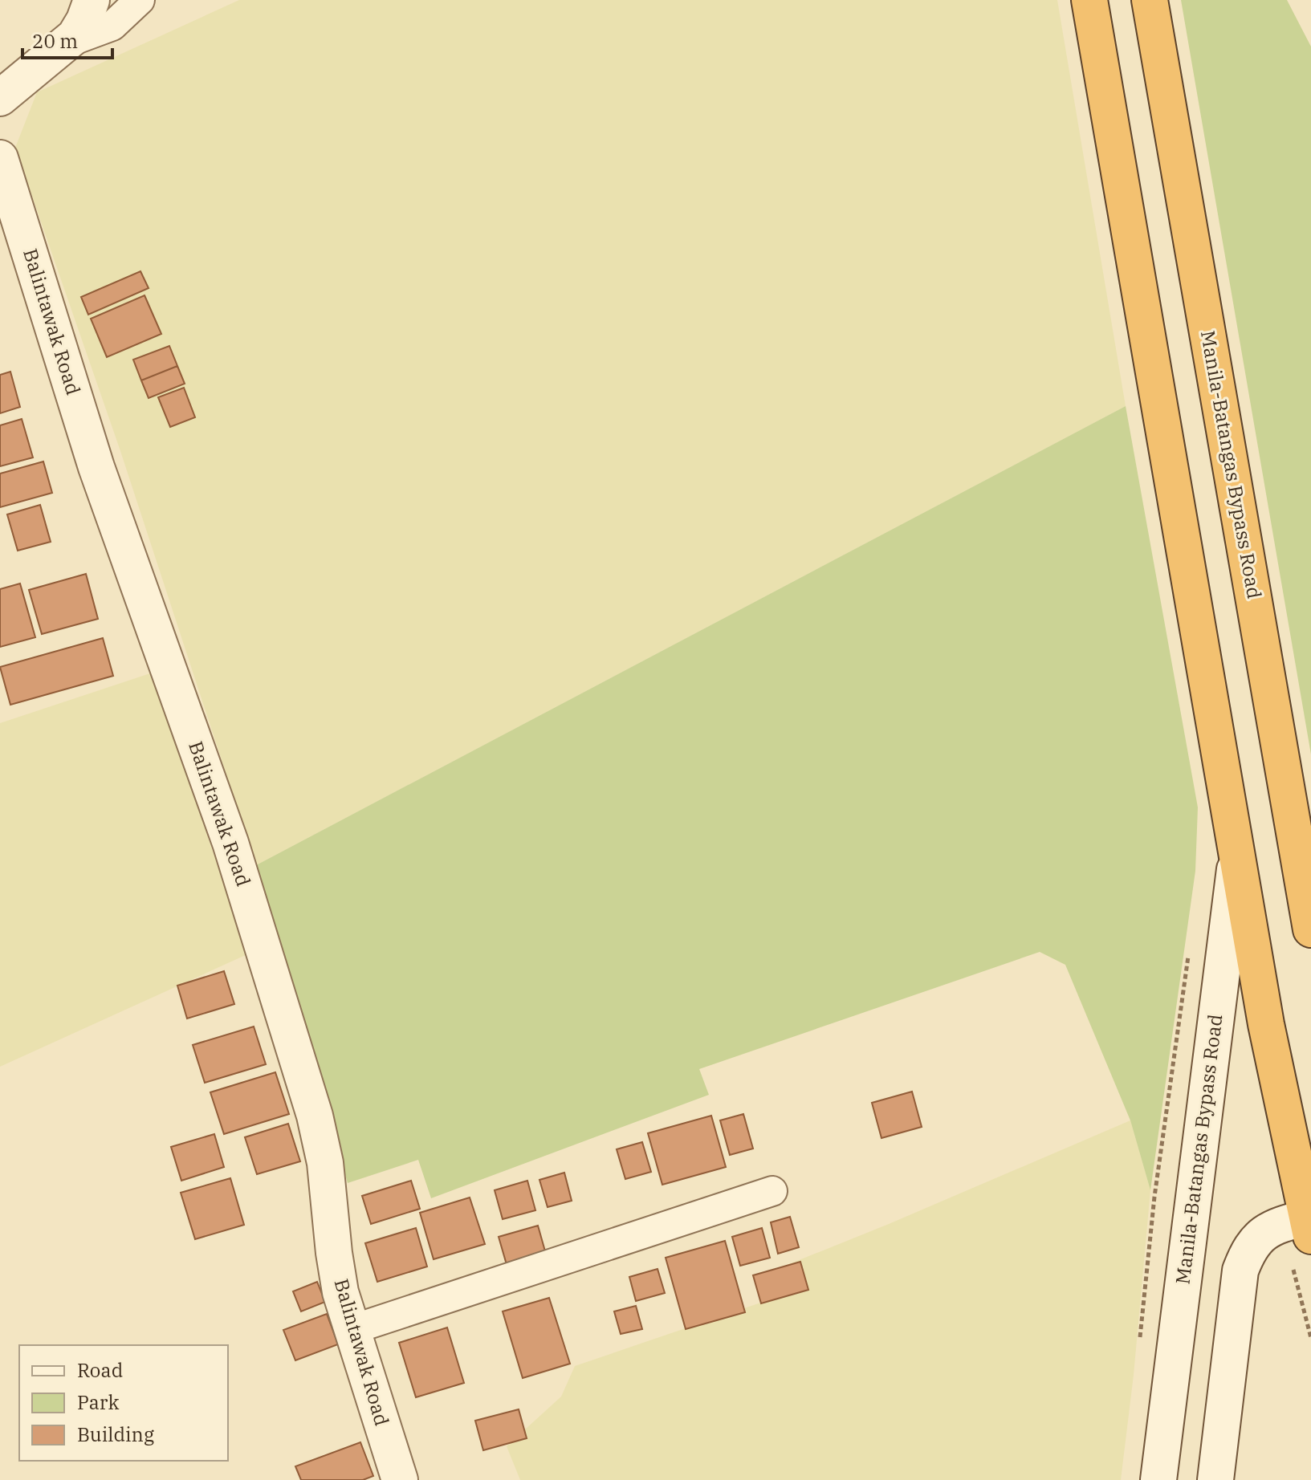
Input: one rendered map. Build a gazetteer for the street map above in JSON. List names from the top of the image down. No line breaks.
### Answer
{"streets":{"highway":["Manila-Batangas Bypass Road"],"street":["Balintawak Road"]},"legend":["Road","Park","Building"],"scale_bar":"20 m"}
